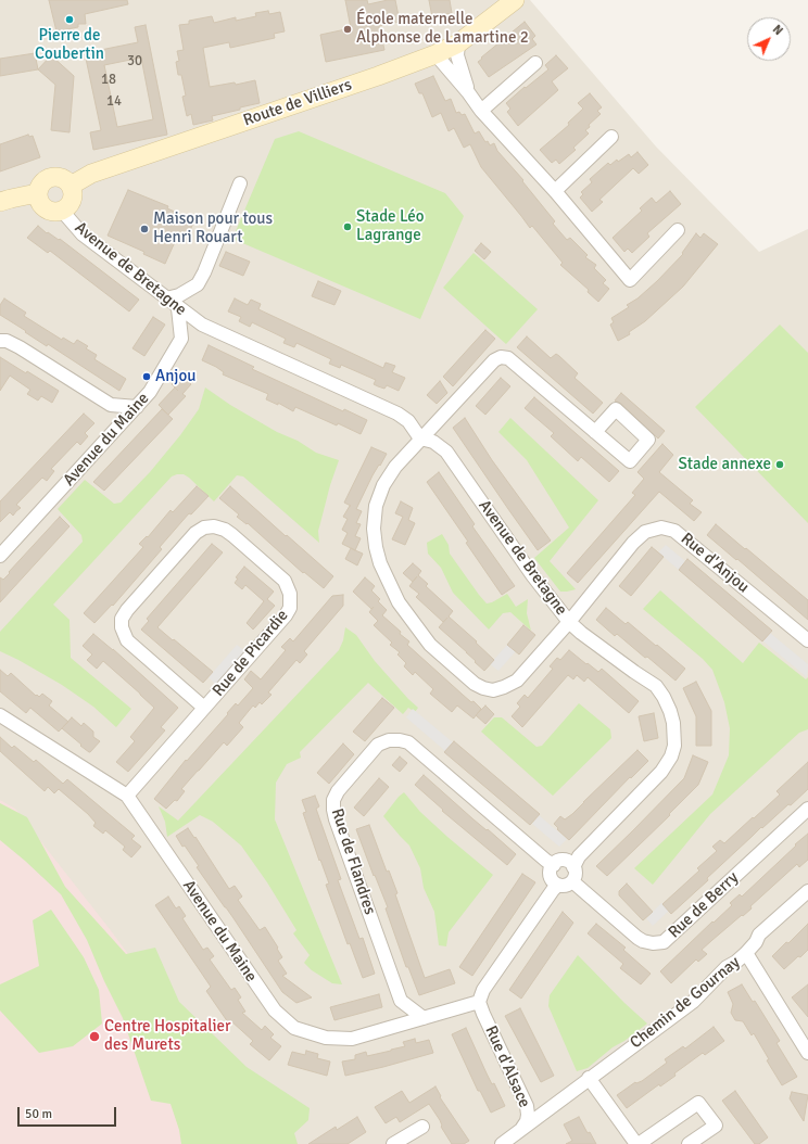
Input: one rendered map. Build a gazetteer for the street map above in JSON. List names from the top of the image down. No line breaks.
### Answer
{"streets":{"main road":["Route de Villiers"],"street":["Avenue de Bretagne","Avenue du Maine","Rue d'Anjou","Rue de Picardie","Rue de Flandres","Rue de Berry","Chemin de Gournay","Rue d'Alsace"]},"crossings":[["Route de Villiers","Avenue de Bretagne"],["Avenue de Bretagne","Avenue du Maine"],["Avenue de Bretagne","Rue d'Anjou"],["Avenue de Bretagne","Rue de Flandres"],["Avenue de Bretagne","Rue de Berry"],["Avenue du Maine","Rue de Picardie"],["Avenue du Maine","Rue de Flandres"],["Avenue du Maine","Rue d'Alsace"],["Rue de Flandres","Rue de Berry"],["Chemin de Gournay","Rue d'Alsace"]],"places":["Pierre de Coubertin","École maternelle Alphonse de Lamartine 2","Stade Léo Lagrange","Maison pour tous Henri Rouart","Anjou","Stade annexe","Centre Hospitalier des Murets"],"house_numbers":["30","18","14"],"scale_bar":"50 m","north":"top right"}
